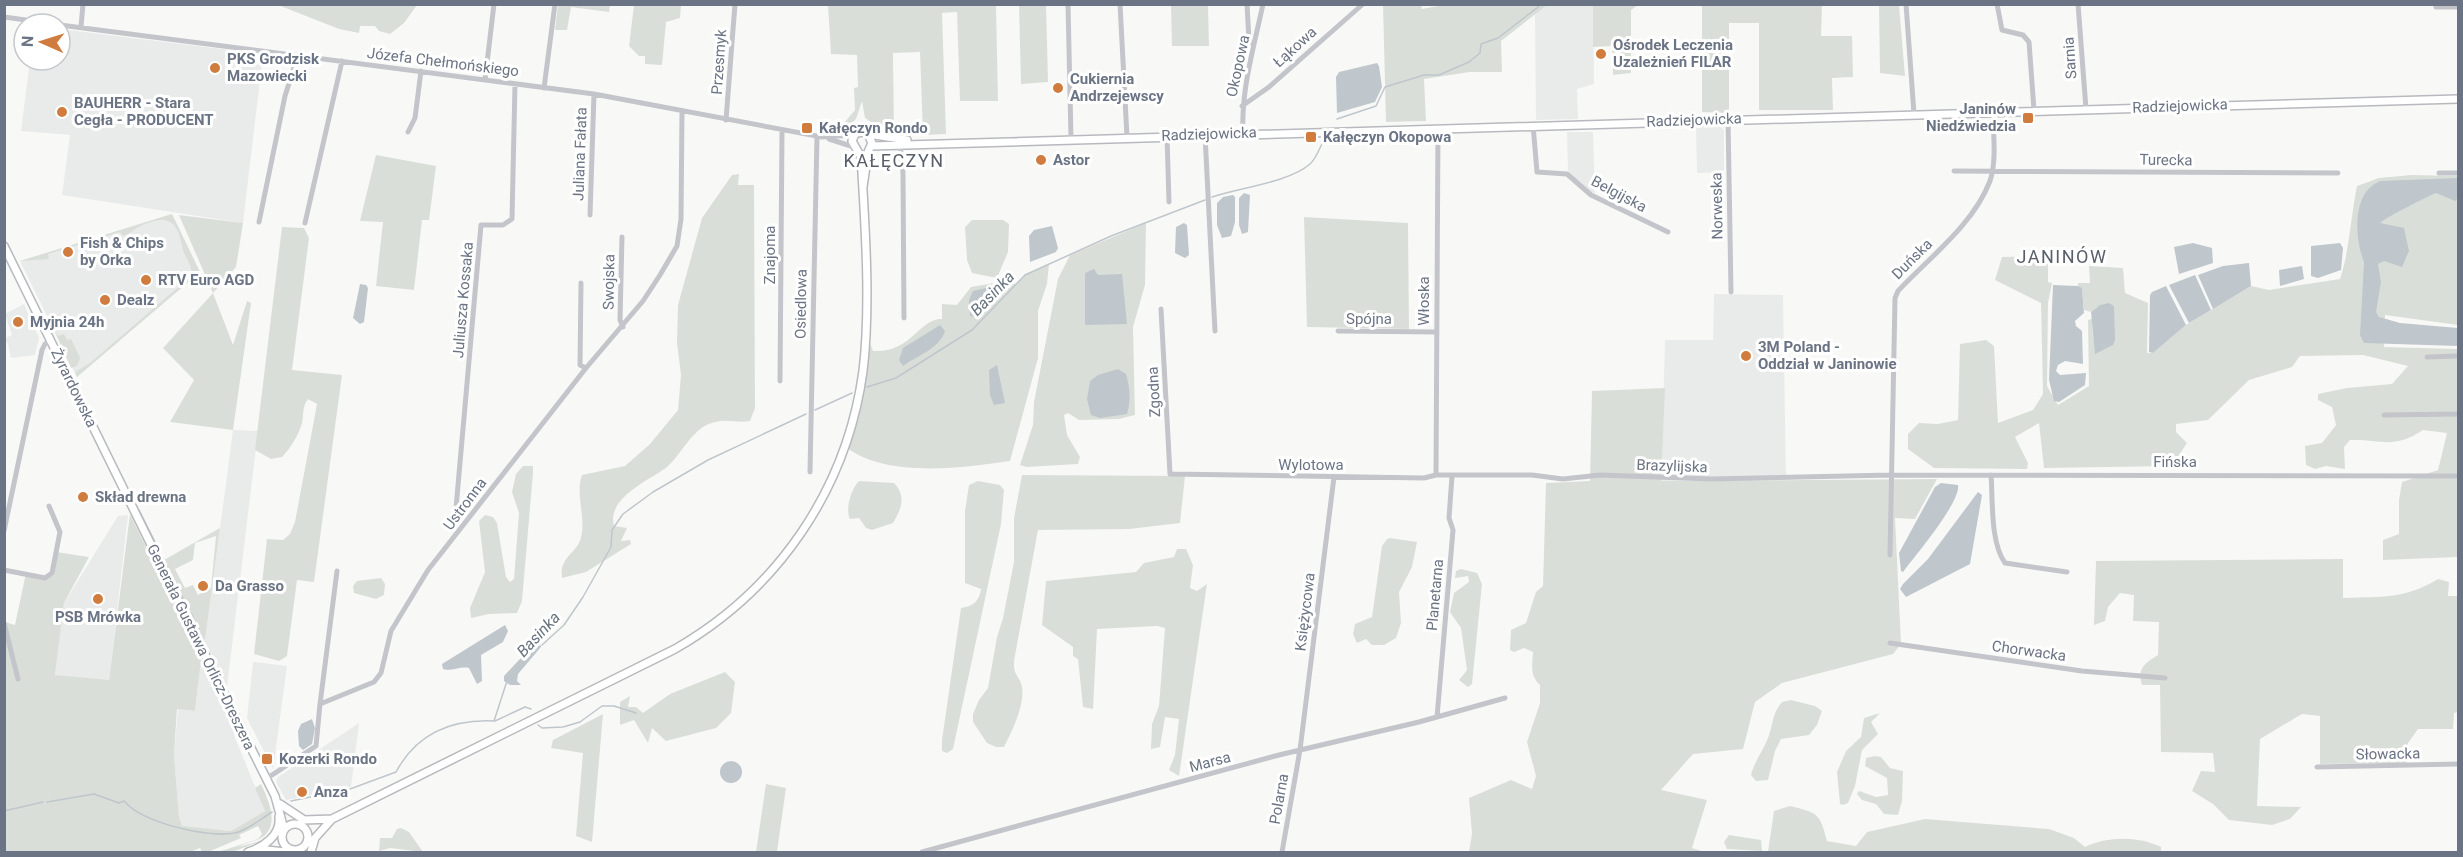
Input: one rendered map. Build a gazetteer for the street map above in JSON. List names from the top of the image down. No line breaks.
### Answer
{"streets":{"main road":["Radziejowicka","Żyrardowska","Generała Gustawa Orlicz-Dreszera"],"street":["Łąkowa","Sarnia","Józefa Chełmońskiego","Przesmyk","Okopowa","Juliana Fałata","Turecka","Belgijska","Norweska","Znajoma","Duńska","Swojska","Juliusza Kossaka","Włoska","Osiedlowa","Spójna","Zgodna","Fińska","Wylotowa","Brazylijska","Ustronna","Planetarna","Księżycowa","Chorwacka","Słowacka","Marsa","Polarna"]},"crossings":[["Łąkowa","Okopowa"],["Sarnia","Radziejowicka"],["Józefa Chełmońskiego","Przesmyk"],["Józefa Chełmońskiego","Radziejowicka"],["Józefa Chełmońskiego","Juliana Fałata"],["Józefa Chełmońskiego","Znajoma"],["Józefa Chełmońskiego","Juliusza Kossaka"],["Józefa Chełmońskiego","Osiedlowa"],["Józefa Chełmońskiego","Ustronna"],["Okopowa","Radziejowicka"],["Radziejowicka","Belgijska"],["Radziejowicka","Norweska"],["Radziejowicka","Duńska"],["Radziejowicka","Włoska"],["Turecka","Duńska"],["Duńska","Fińska"],["Duńska","Brazylijska"],["Swojska","Ustronna"],["Włoska","Spójna"],["Włoska","Wylotowa"],["Żyrardowska","Generała Gustawa Orlicz-Dreszera"],["Zgodna","Wylotowa"],["Fińska","Brazylijska"],["Wylotowa","Brazylijska"],["Wylotowa","Planetarna"],["Wylotowa","Księżycowa"],["Brazylijska","Planetarna"],["Planetarna","Marsa"],["Księżycowa","Marsa"],["Księżycowa","Polarna"],["Marsa","Polarna"]],"districts":["KAŁĘCZYN","JANINÓW"],"water":["Basinka"],"places":{"other":["Ośrodek Leczenia Uzależnień FILAR","PKS Grodzisk Mazowiecki","Cukiernia Andrzejewscy","BAUHERR - Stara Cegła - PRODUCENT","Astor","Fish & Chips by Orka","RTV Euro AGD","Dealz","Myjnia 24h","3M Poland - Oddział w Janinowie","Skład drewna","Da Grasso","PSB Mrówka","Anza"],"transit":["Janinów Niedźwiedzia","Kałęczyn Rondo","Kałęczyn Okopowa","Kozerki Rondo"]},"north":"left"}
